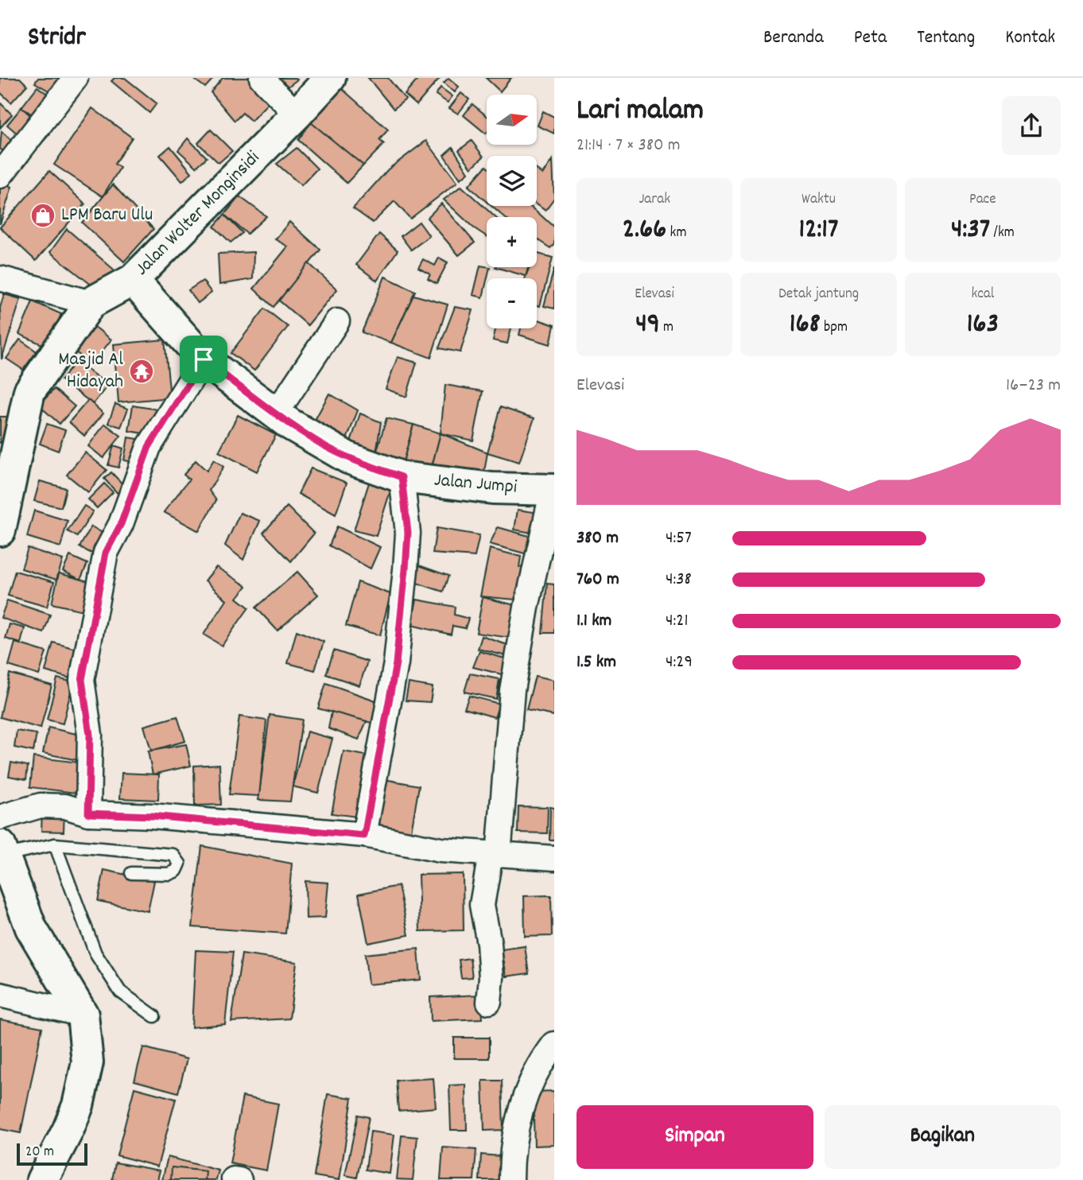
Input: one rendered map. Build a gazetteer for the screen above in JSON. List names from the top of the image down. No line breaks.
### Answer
{"streets":{"main road":["Jalan Wolter Monginsidi","Jalan Jumpi"]},"crossings":[["Jalan Wolter Monginsidi","Jalan Jumpi"]],"places":{"shop":["LPM Baru Ulu"],"temple":["Masjid Al Hidayah"]},"scale_bar":"20 m","north":"right","page":{"header":"Stridr","nav":["Beranda","Peta","Tentang","Kontak"],"heading":["Lari malam","21:14 · 7 × 380 m"],"map_buttons":["+","−"],"stats":[["Jarak","2.66 km"],["Waktu","12:17"],["Pace","4:37 /km"],["Elevasi","49 m"],["Detak jantung","168 bpm"],["kcal","163"]],"chart":["Elevasi","16–23 m"],"list":[{"name":"380 m","note":"4:57"},{"name":"760 m","note":"4:38"},{"name":"1.1 km","note":"4:21"},{"name":"1.5 km","note":"4:29"}],"buttons":["Simpan","Bagikan"],"scale":"20 m"}}
